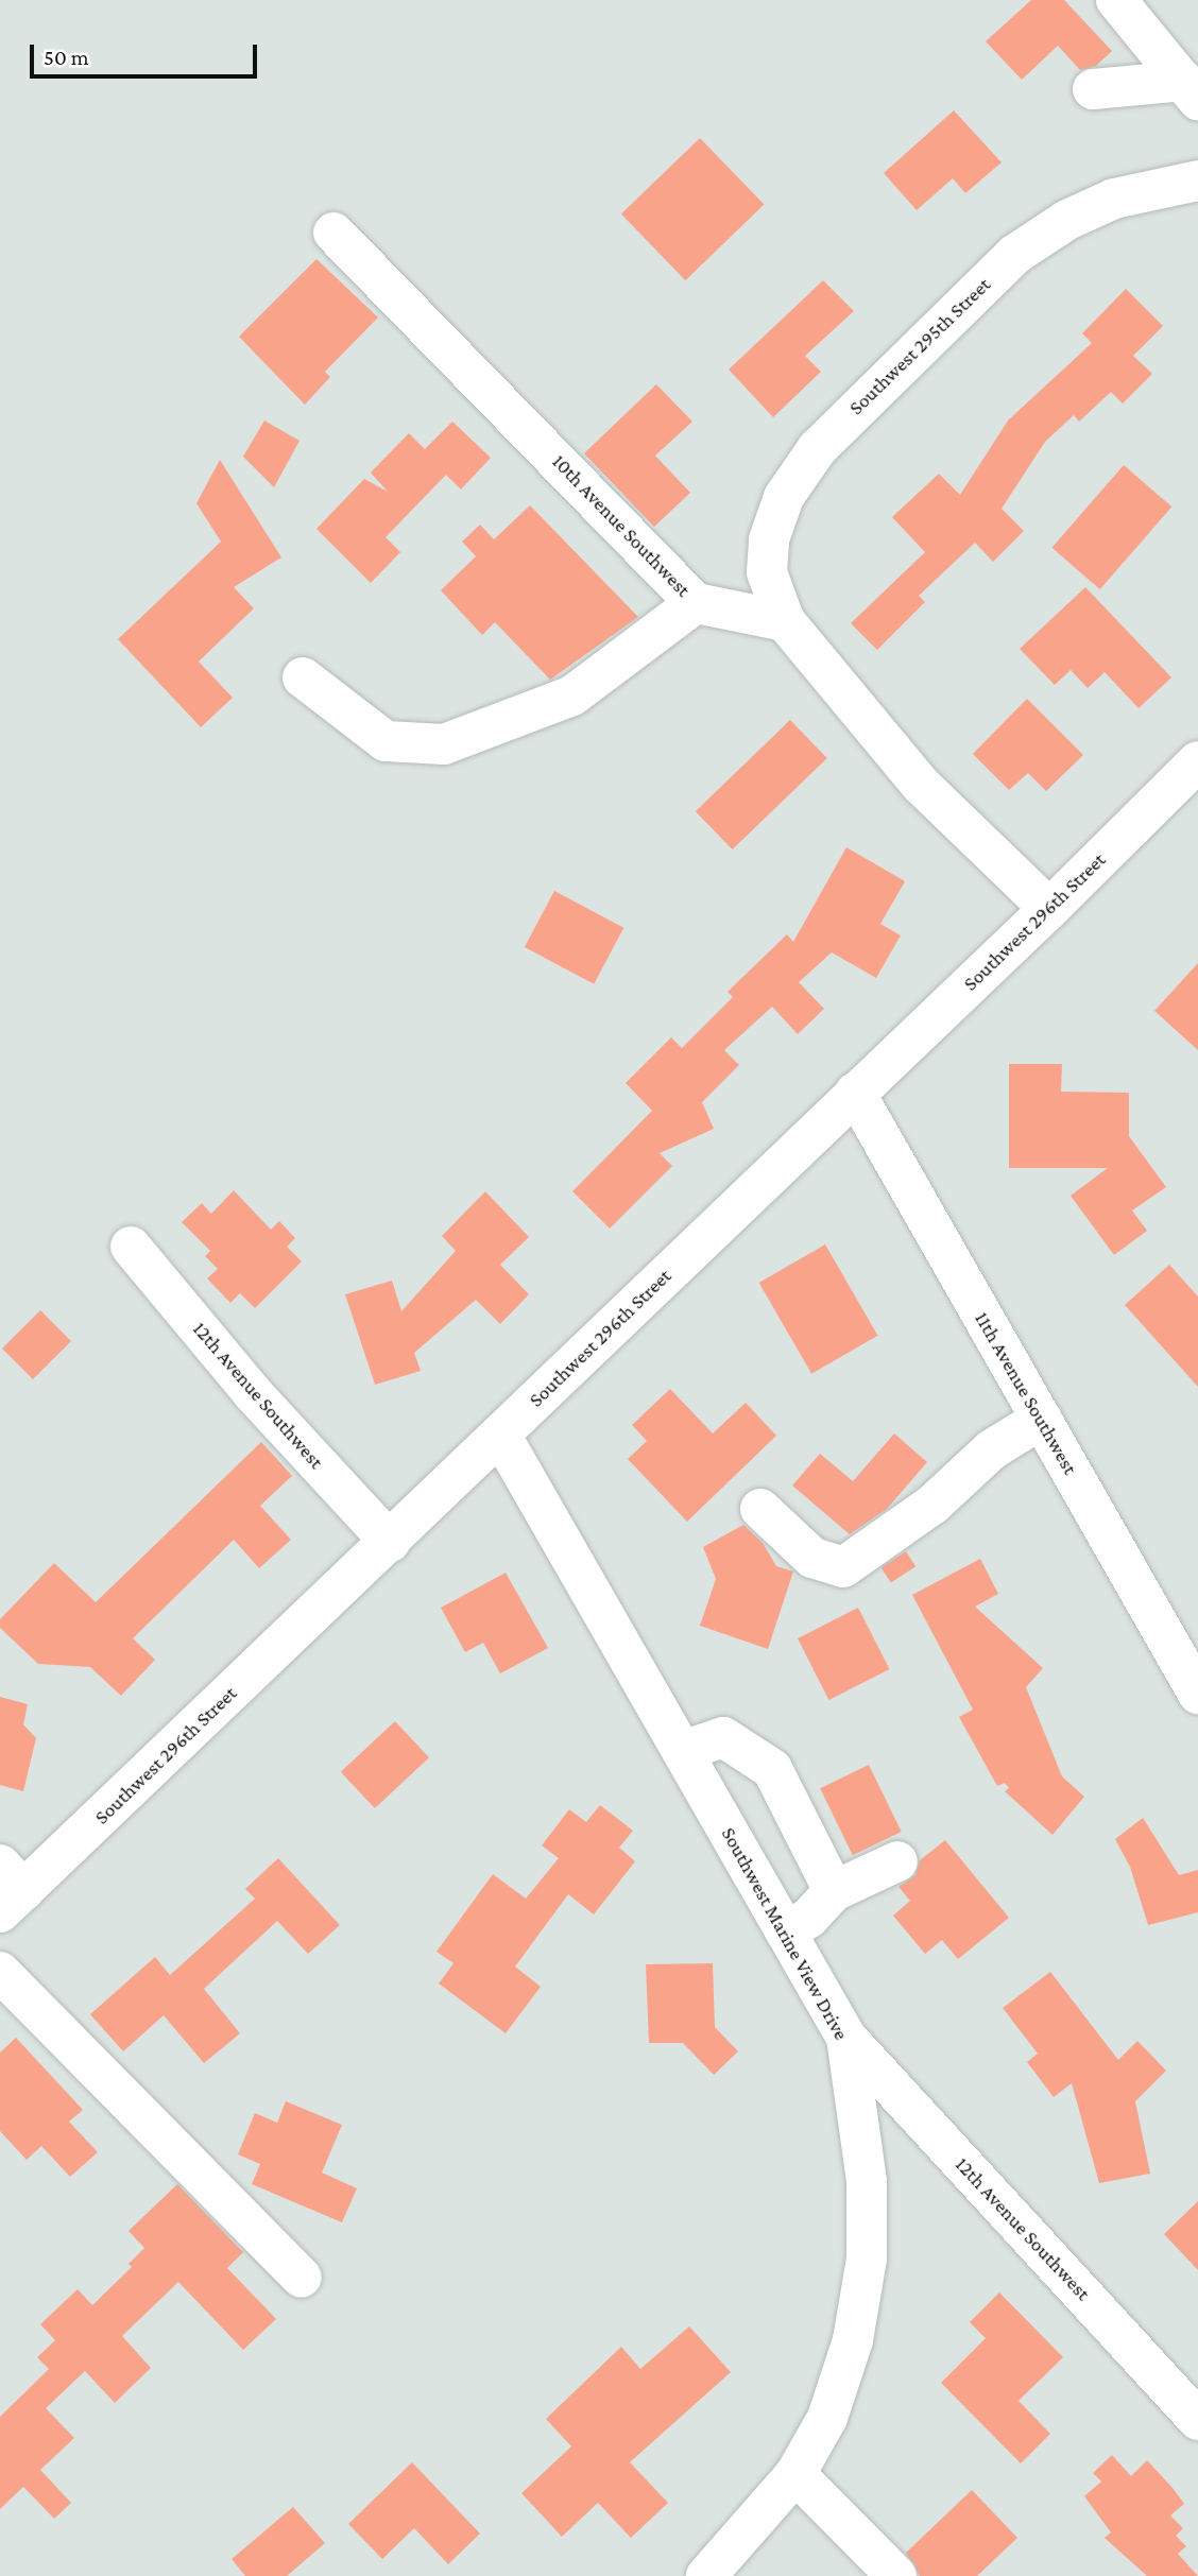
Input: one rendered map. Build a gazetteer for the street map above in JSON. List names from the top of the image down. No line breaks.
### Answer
{"streets":{"street":["Southwest 295th Street","10th Avenue Southwest","Southwest 296th Street","11th Avenue Southwest","12th Avenue Southwest","Southwest Marine View Drive"]},"crossings":[["Southwest 295th Street","10th Avenue Southwest"],["Southwest 296th Street","11th Avenue Southwest"],["Southwest 296th Street","12th Avenue Southwest"],["Southwest 296th Street","Southwest Marine View Drive"],["12th Avenue Southwest","Southwest Marine View Drive"]],"scale_bar":"50 m"}
